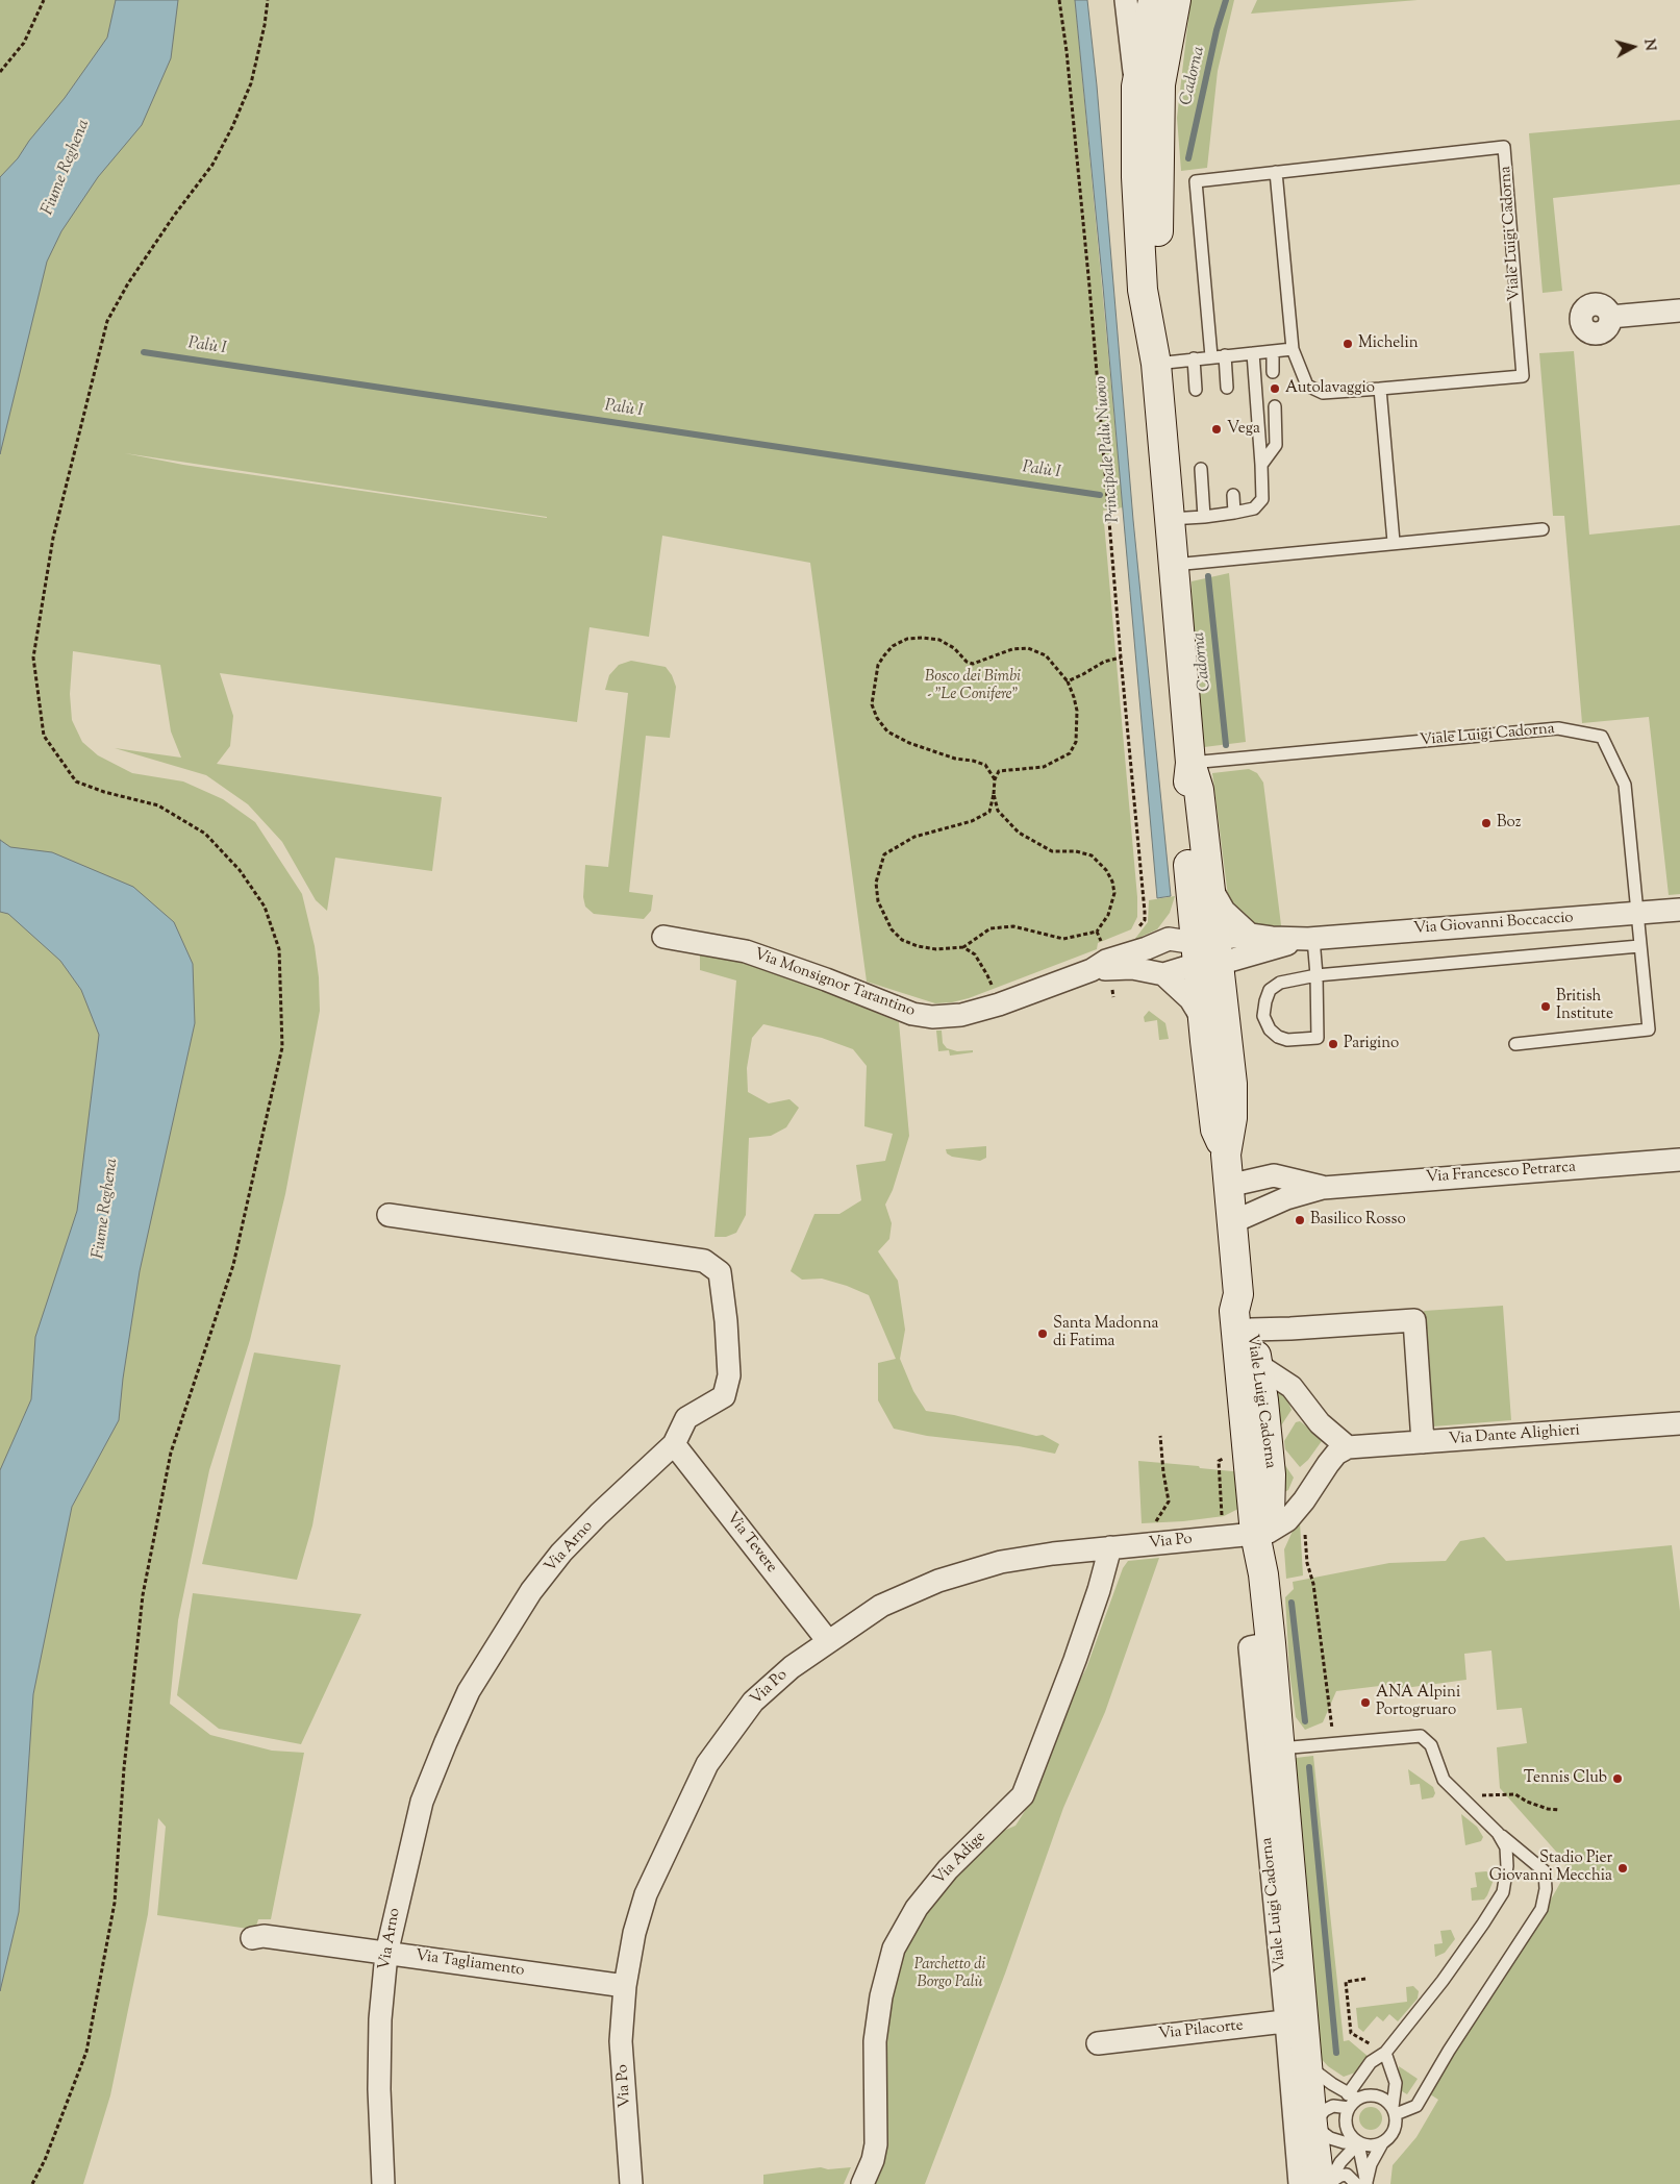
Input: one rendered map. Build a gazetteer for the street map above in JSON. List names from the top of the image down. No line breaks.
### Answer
{"streets":{"main road":["Viale Luigi Cadorna"],"street":["Via Giovanni Boccaccio","Via Monsignor Tarantino","Via Francesco Petrarca","Via Dante Alighieri","Via Po","Via Tevere","Via Arno","Via Adige","Via Tagliamento","Via Pilacorte"]},"crossings":[["Viale Luigi Cadorna","Via Giovanni Boccaccio"],["Viale Luigi Cadorna","Via Monsignor Tarantino"],["Viale Luigi Cadorna","Via Francesco Petrarca"],["Viale Luigi Cadorna","Via Po"],["Viale Luigi Cadorna","Via Pilacorte"],["Via Giovanni Boccaccio","Via Monsignor Tarantino"],["Via Po","Via Tevere"],["Via Po","Via Adige"],["Via Po","Via Tagliamento"],["Via Tevere","Via Arno"],["Via Arno","Via Tagliamento"]],"water":["Cadorna","Fiume Reghena","Palù I","Principale Palù Nuovo"],"parks":["Bosco dei Bimbi - \"Le Conifere\"","Parchetto di Borgo Palù"],"places":["Michelin","Autolavaggio","Vega","Boz","British Institute","Parigino","Basilico Rosso","Santa Madonna di Fatima","ANA Alpini Portogruaro","Tennis Club","Stadio Pier Giovanni Mecchia"],"north":"right"}
